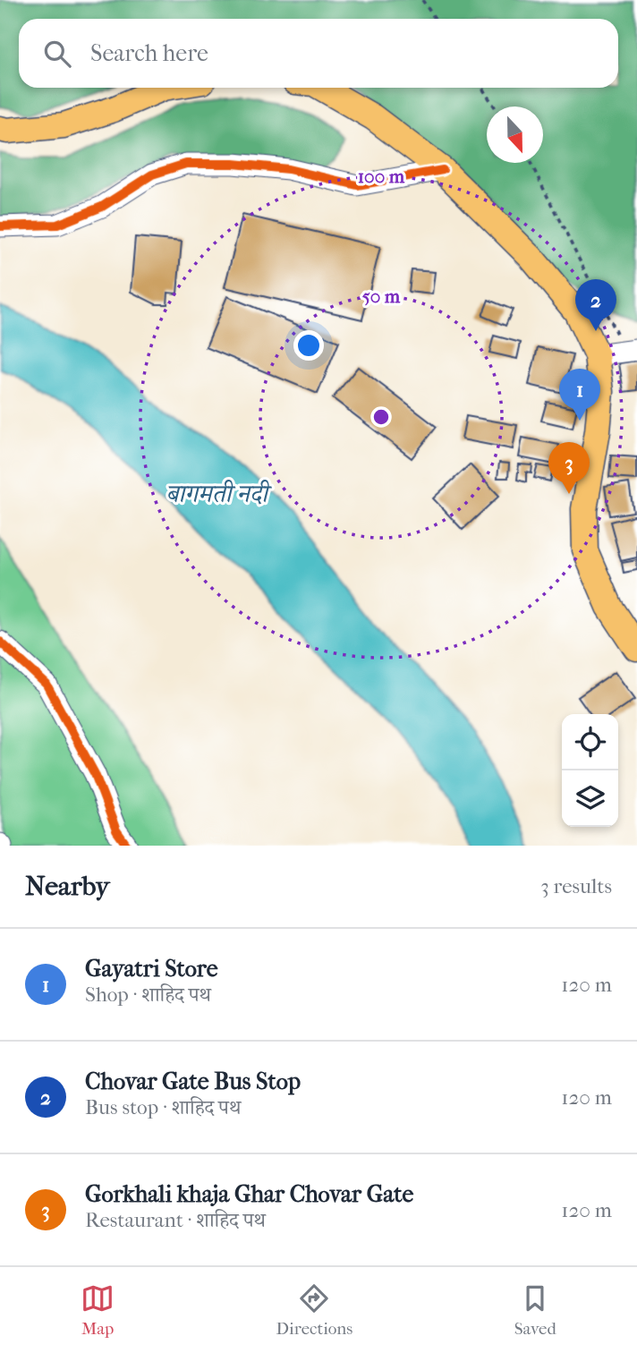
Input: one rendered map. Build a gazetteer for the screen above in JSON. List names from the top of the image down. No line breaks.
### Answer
{"water":["बागमती नदी"],"north":"bottom","page":{"search":"Search here","pins":["2","1","3"],"heading":["Nearby","3 results"],"list":[{"mark":"1","name":"Gayatri Store","note":"Shop · शाहिद पथ","value":"120 m"},{"mark":"2","name":"Chovar Gate Bus Stop","note":"Bus stop · शाहिद पथ","value":"120 m"},{"mark":"3","name":"Gorkhali khaja Ghar Chovar Gate","note":"Restaurant · शाहिद पथ","value":"120 m"}],"nav":["Map","Directions","Saved"]},"rings":["100 m","50 m"]}
